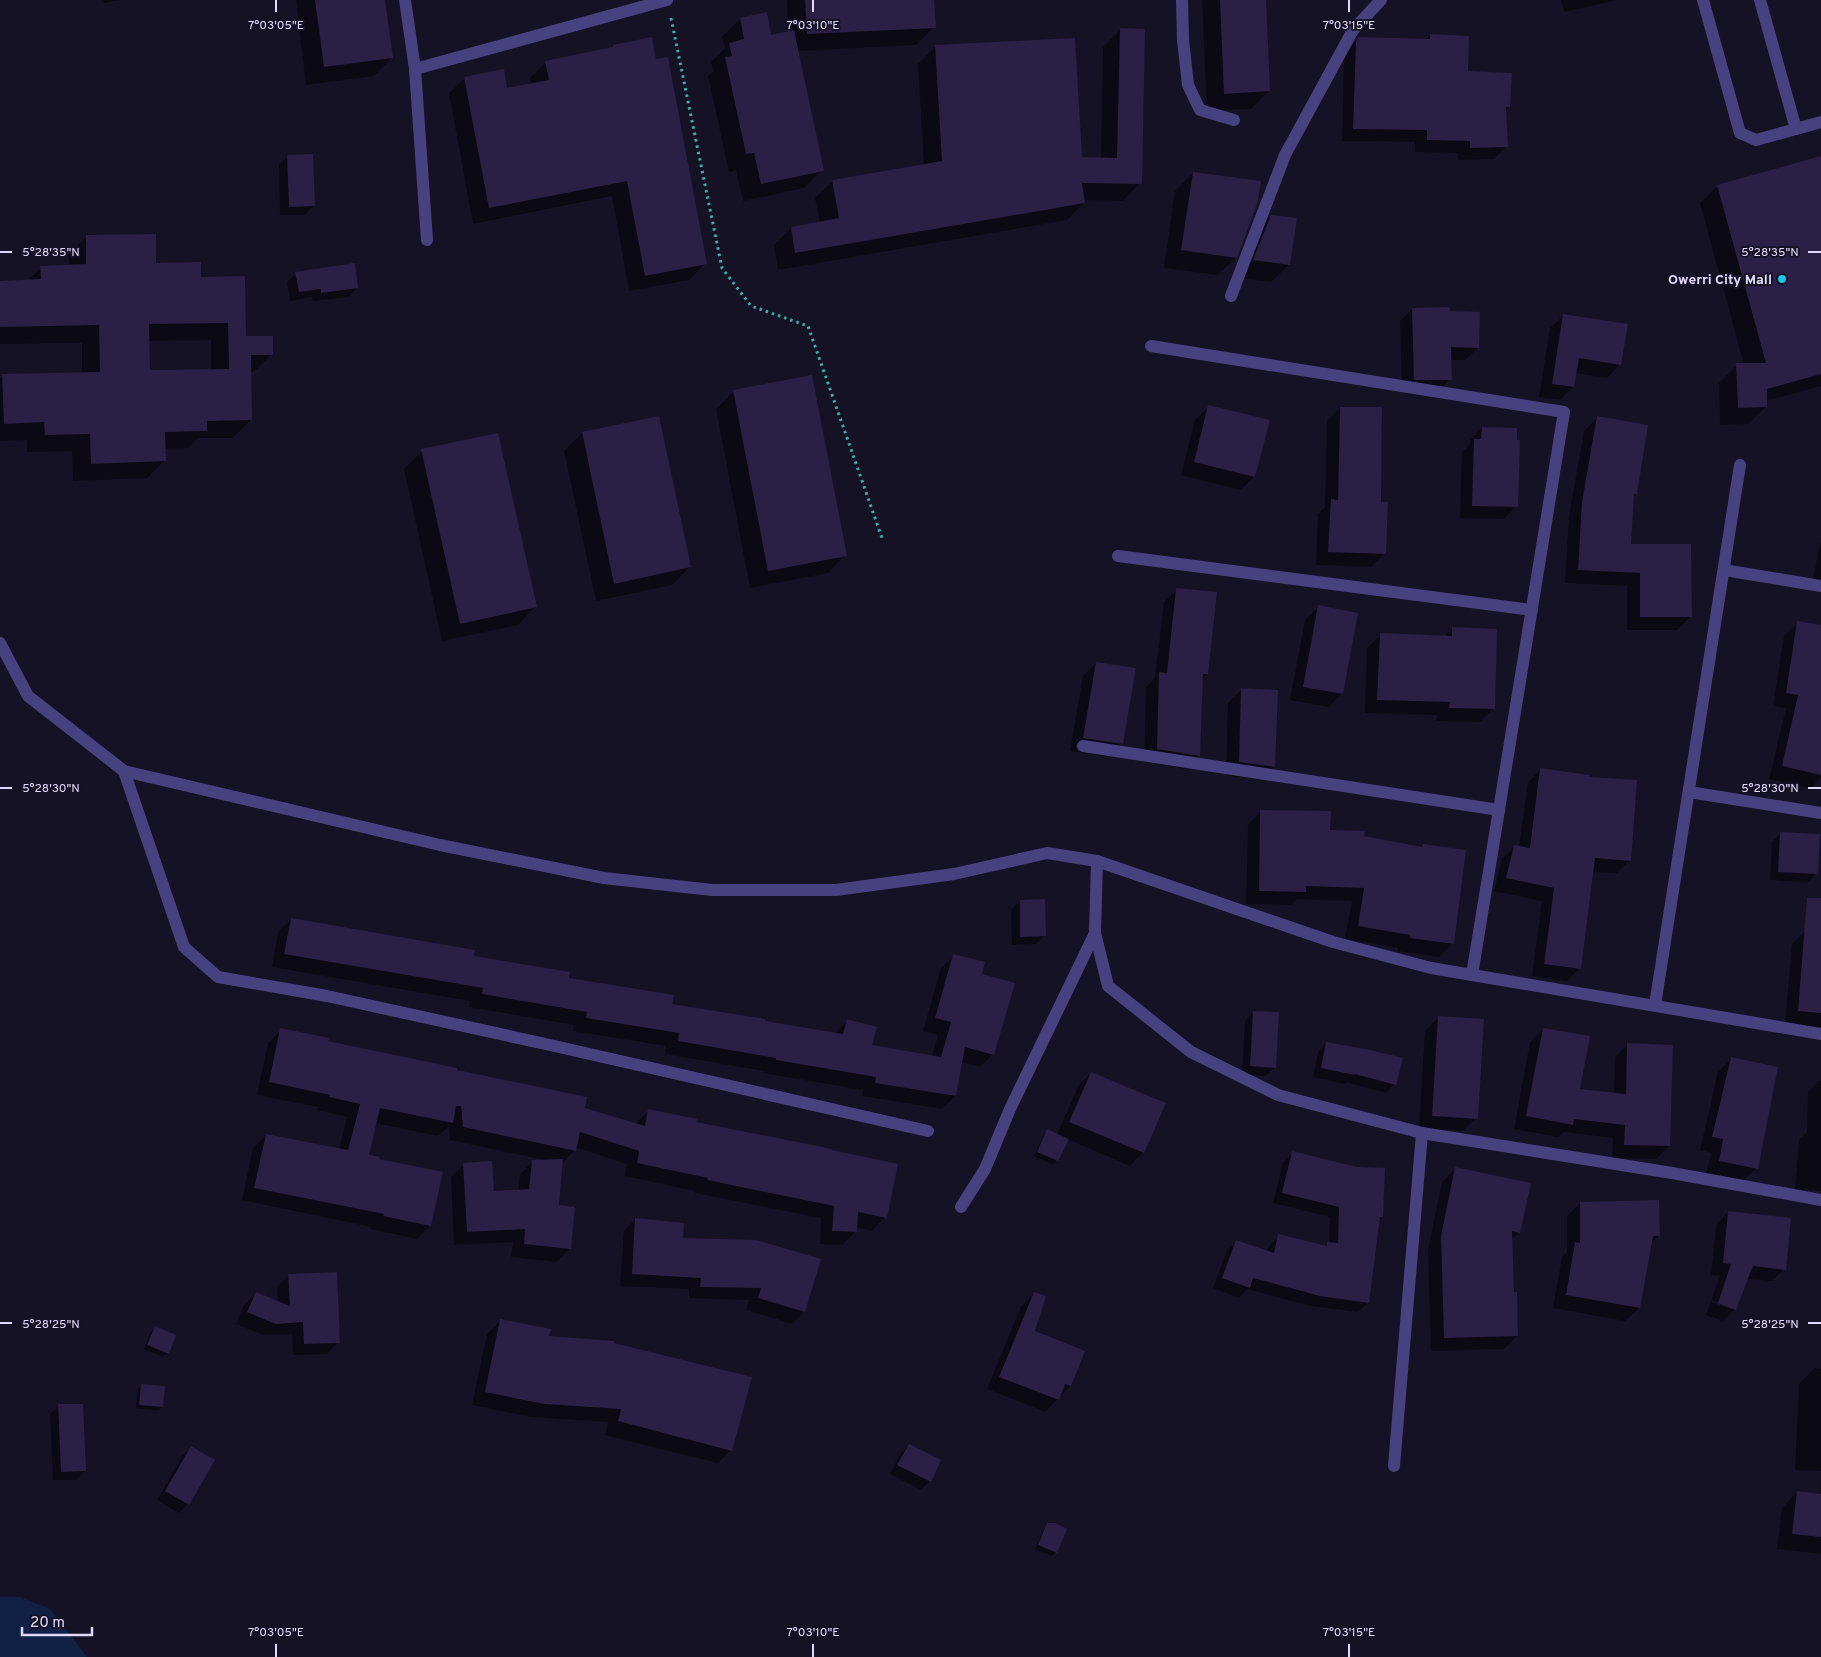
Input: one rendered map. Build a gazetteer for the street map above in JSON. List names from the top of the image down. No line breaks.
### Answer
{"places":["Owerri City Mall"],"scale_bar":"20 m","coordinates":["7°03'05\"E","7°03'10\"E","7°03'15\"E","5°28'35\"N","5°28'30\"N","5°28'25\"N"]}
